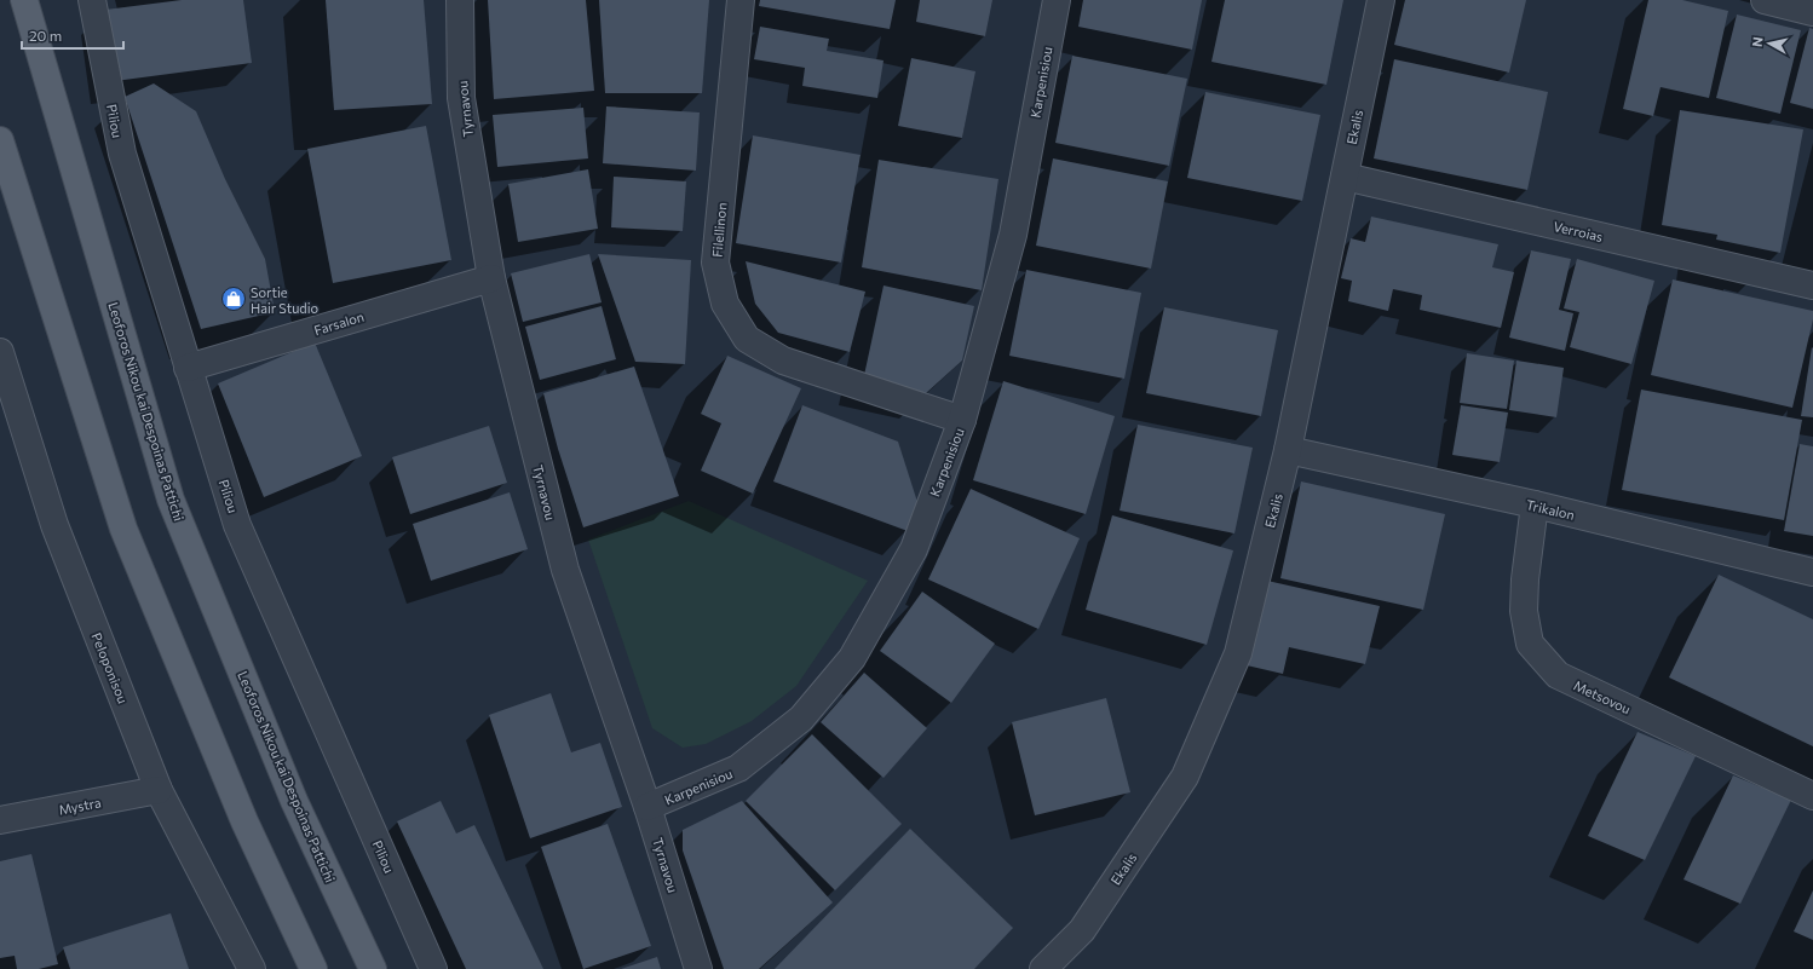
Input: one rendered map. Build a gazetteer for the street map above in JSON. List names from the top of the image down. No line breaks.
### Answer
{"streets":{"main road":["Leoforos Nikou kai Despoinas Pattichi"],"street":["Karpenisiou","Tyrnavou","Piliou","Ekalis","Filellinon","Verroias","Farsalon","Trikalon","Peloponisou","Metsovou","Mystra"]},"crossings":[["Karpenisiou","Tyrnavou"],["Karpenisiou","Filellinon"],["Tyrnavou","Farsalon"],["Piliou","Farsalon"],["Ekalis","Verroias"],["Ekalis","Trikalon"],["Trikalon","Metsovou"],["Peloponisou","Mystra"]],"places":{"shop":["Sortie Hair Studio"]},"scale_bar":"20 m","north":"left"}
